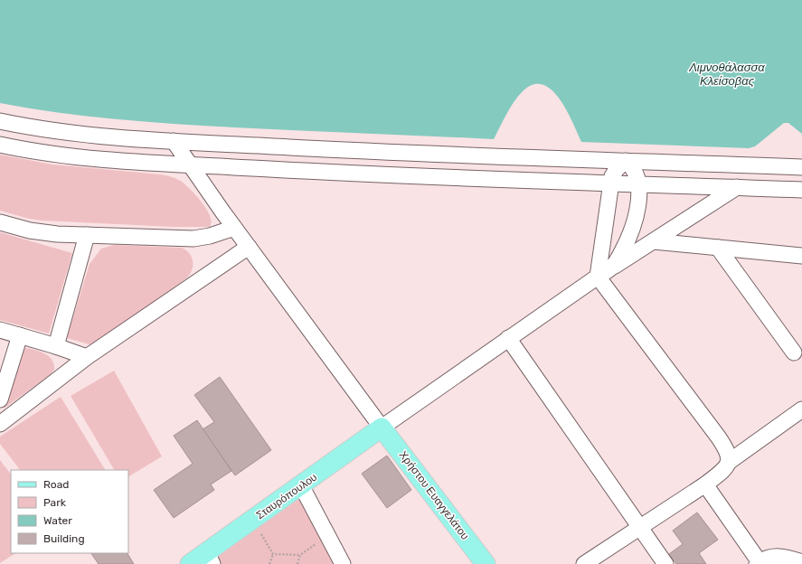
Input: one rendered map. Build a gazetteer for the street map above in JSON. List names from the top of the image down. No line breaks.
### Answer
{"streets":{"main road":["Χρήστου Ευαγγελάτου","Σταυρόπουλου"]},"crossings":[["Χρήστου Ευαγγελάτου","Σταυρόπουλου"]],"water":["Λιμνοθάλασσα Κλείσοβας"],"legend":["Road","Park","Water","Building"]}
